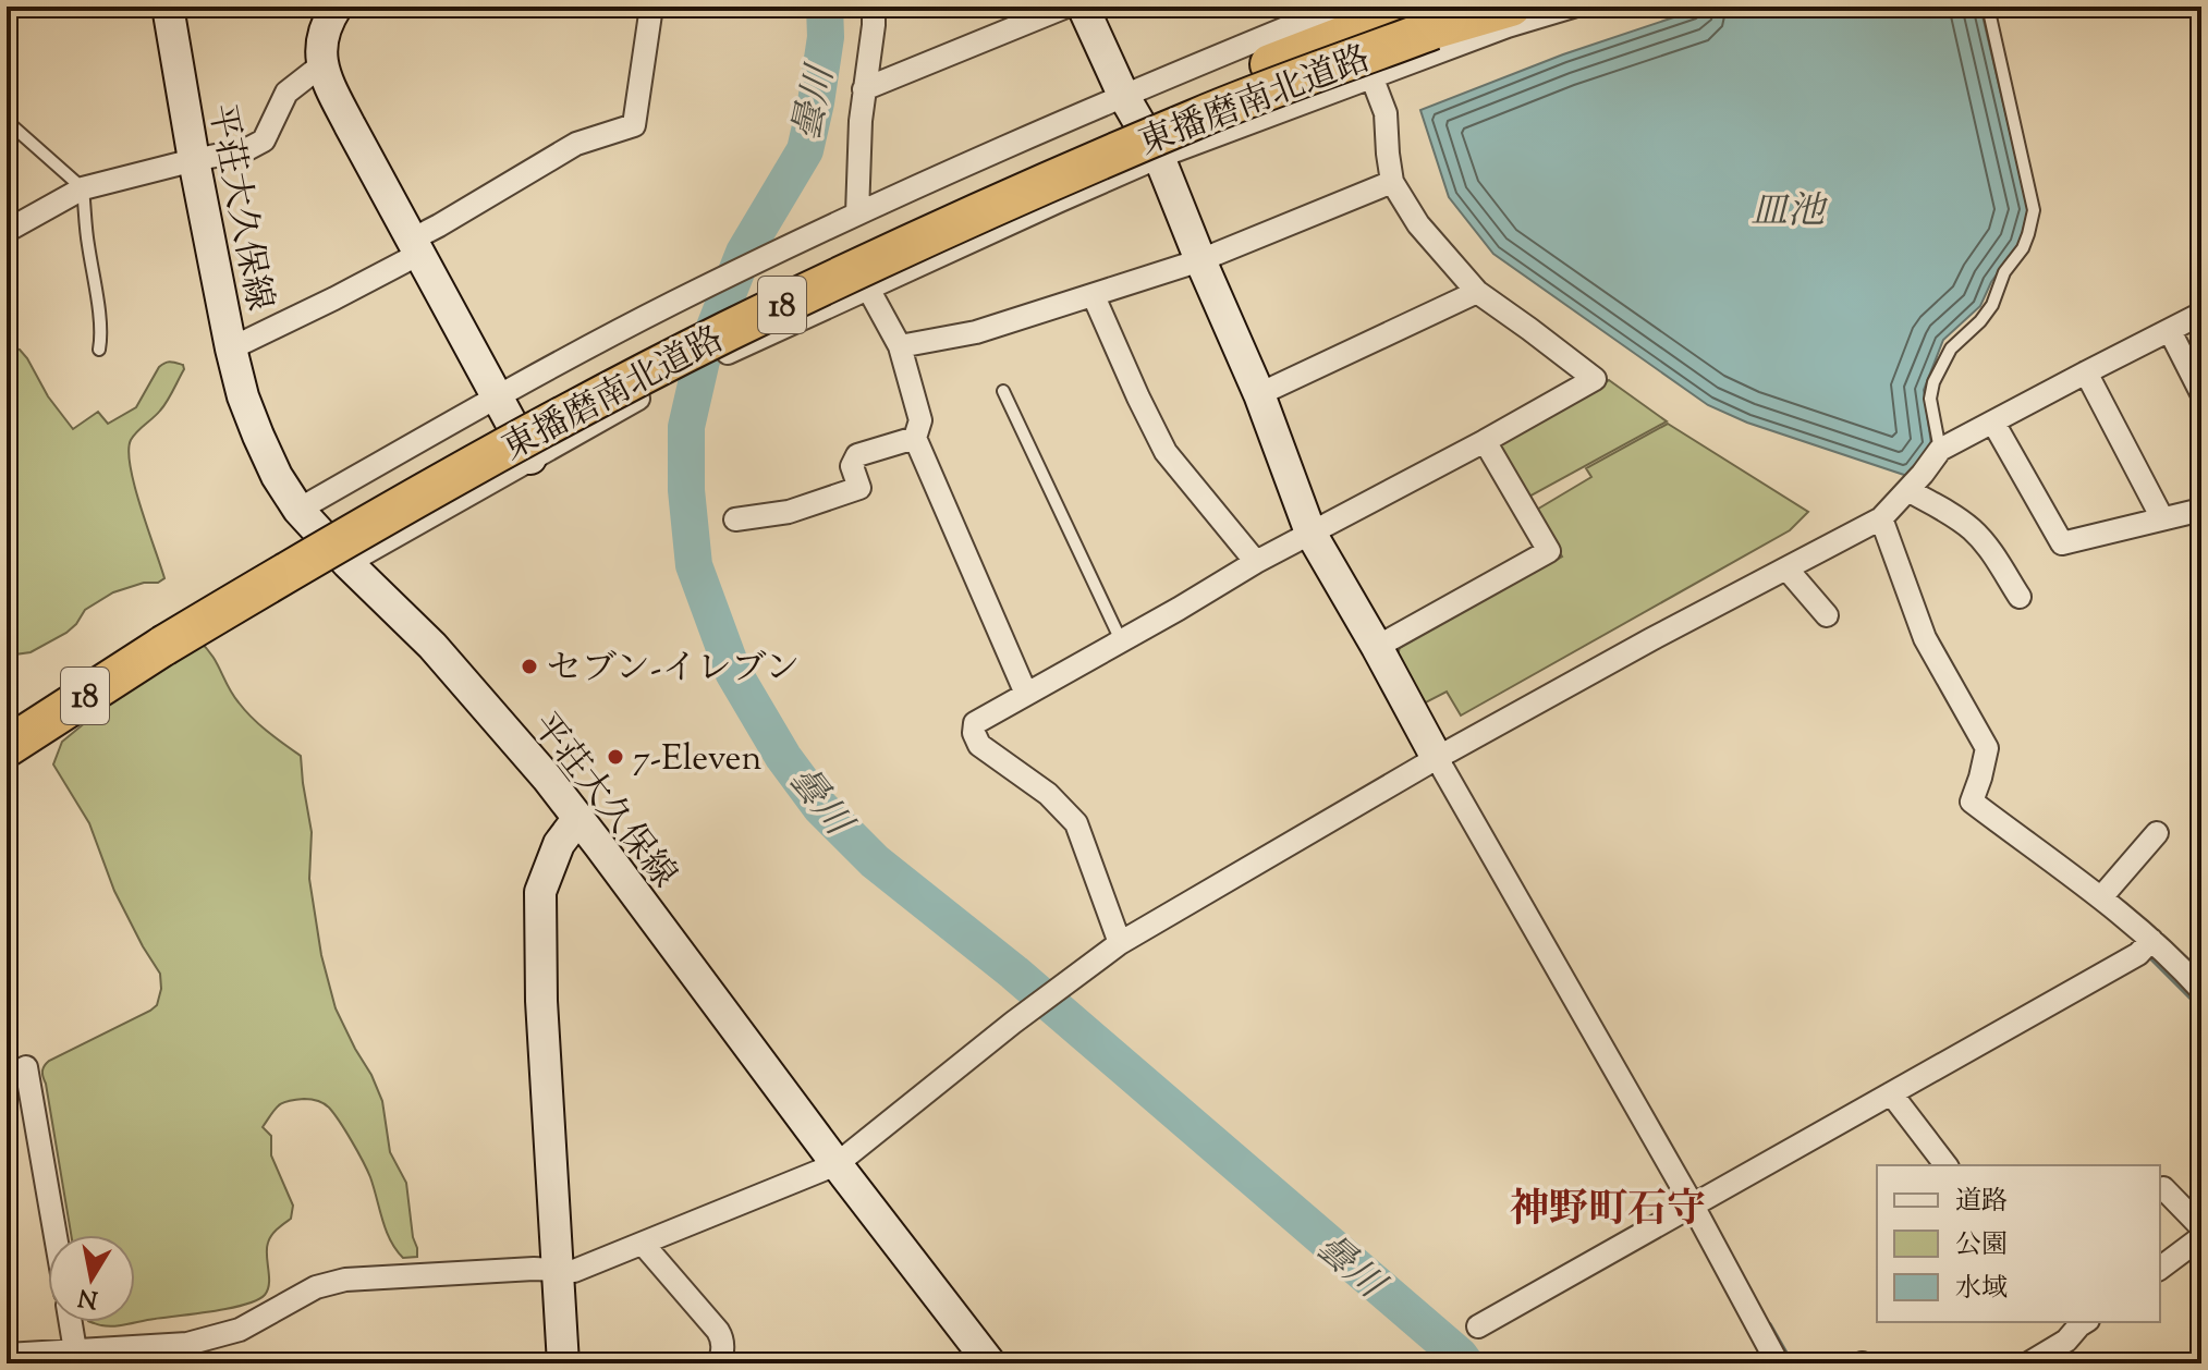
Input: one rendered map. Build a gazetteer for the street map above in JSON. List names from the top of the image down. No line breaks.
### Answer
{"streets":{"highway":["東播磨南北道路","18"],"street":["平荘大久保線"]},"crossings":[["東播磨南北道路","18"]],"districts":["神野町石守"],"water":["曇川","皿池"],"places":["セブン-イレブン","7-Eleven"],"legend":["道路","公園","水域"],"north":"bottom"}
